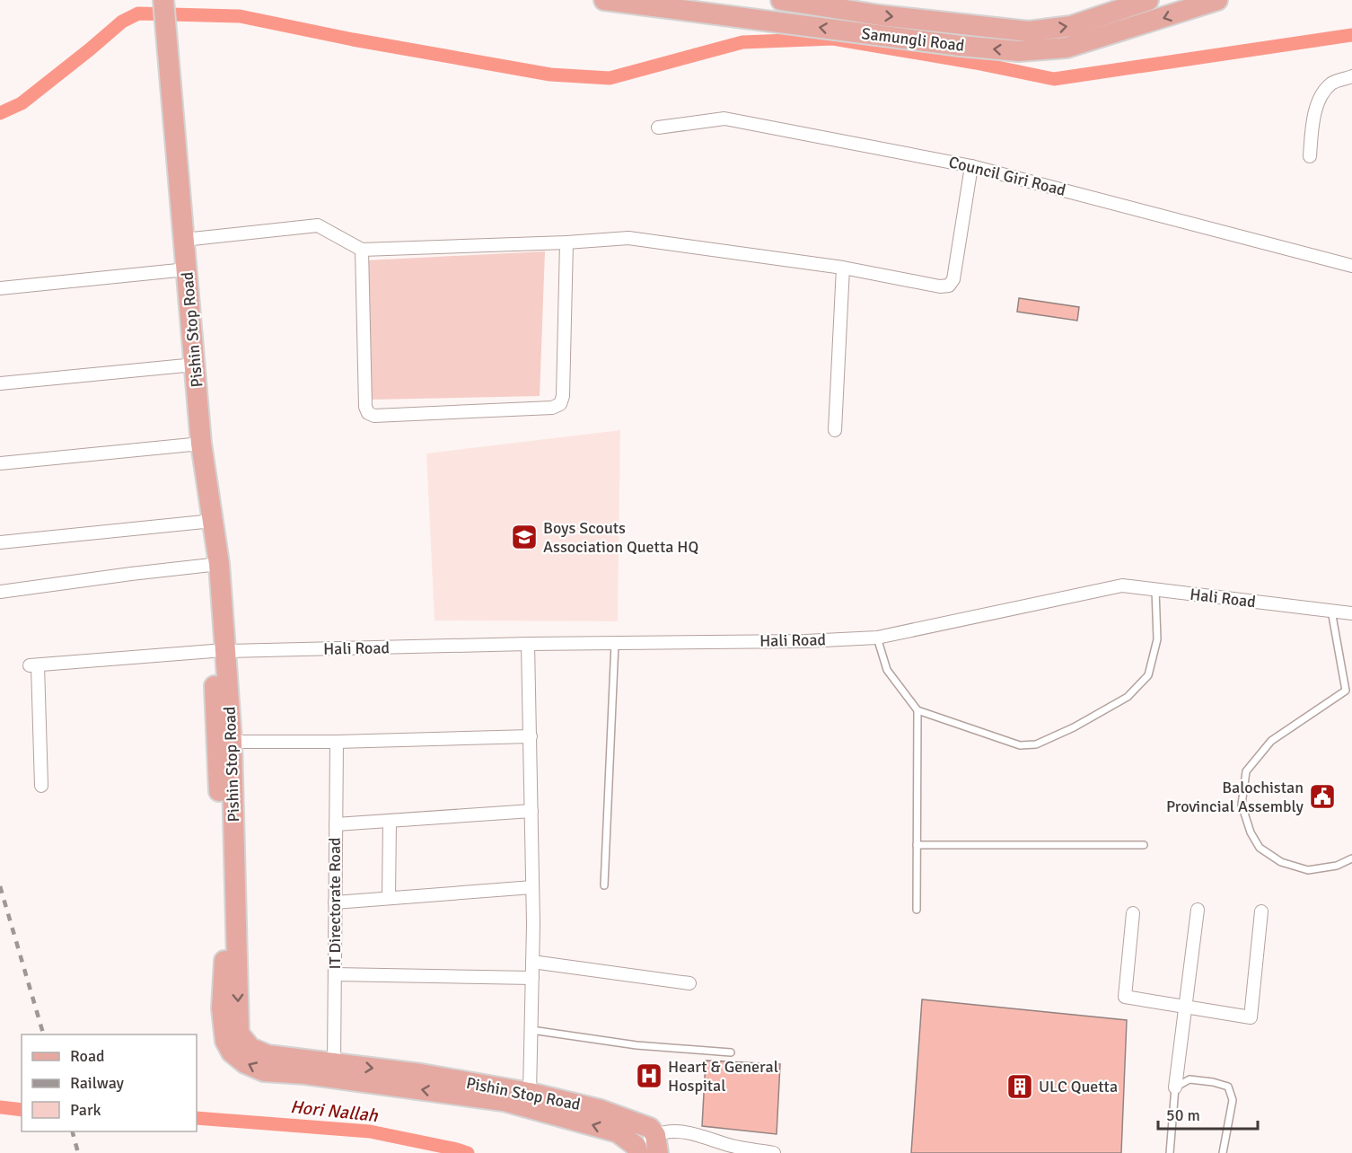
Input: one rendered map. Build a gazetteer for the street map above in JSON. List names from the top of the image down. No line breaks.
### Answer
{"streets":{"main road":["Samungli Road","Pishin Stop Road"],"street":["Council Giri Road","Hali Road","IT Directorate Road"]},"crossings":[["Pishin Stop Road","Hali Road"],["Pishin Stop Road","IT Directorate Road"]],"water":["Hori Nallah"],"places":{"school or university":["Boys Scouts Association Quetta HQ"],"public building":["Balochistan Provincial Assembly"],"hospital":["Heart & General Hospital"],"building":["ULC Quetta"]},"legend":["Road","Railway","Park"],"scale_bar":"50 m"}
